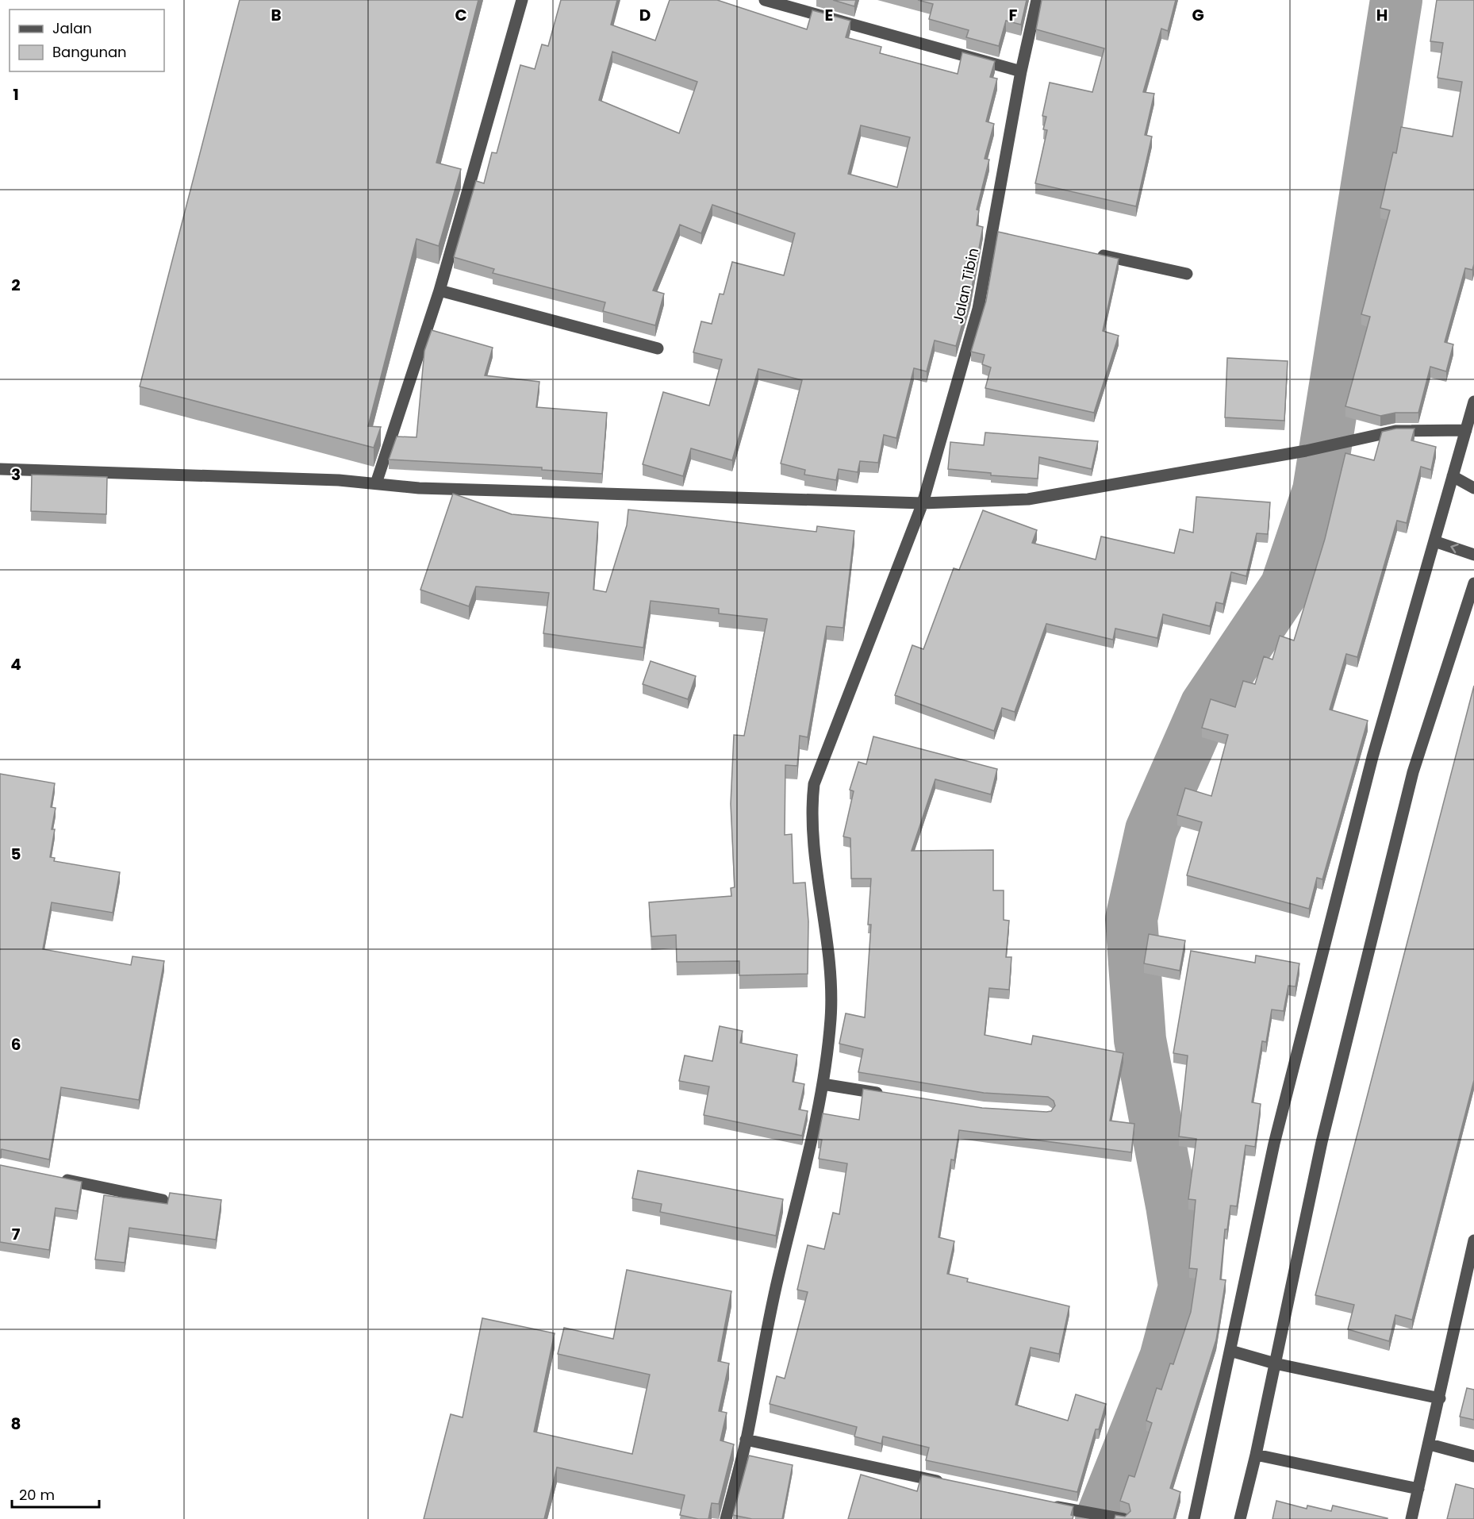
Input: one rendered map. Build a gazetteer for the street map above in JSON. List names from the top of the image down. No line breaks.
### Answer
{"streets":{"street":["Jalan Tibin"]},"legend":["Jalan","Bangunan"],"scale_bar":"20 m","grid":{"columns":["B","C","D","E","F","G","H"],"rows":["1","2","3","4","5","6","7","8"]}}
